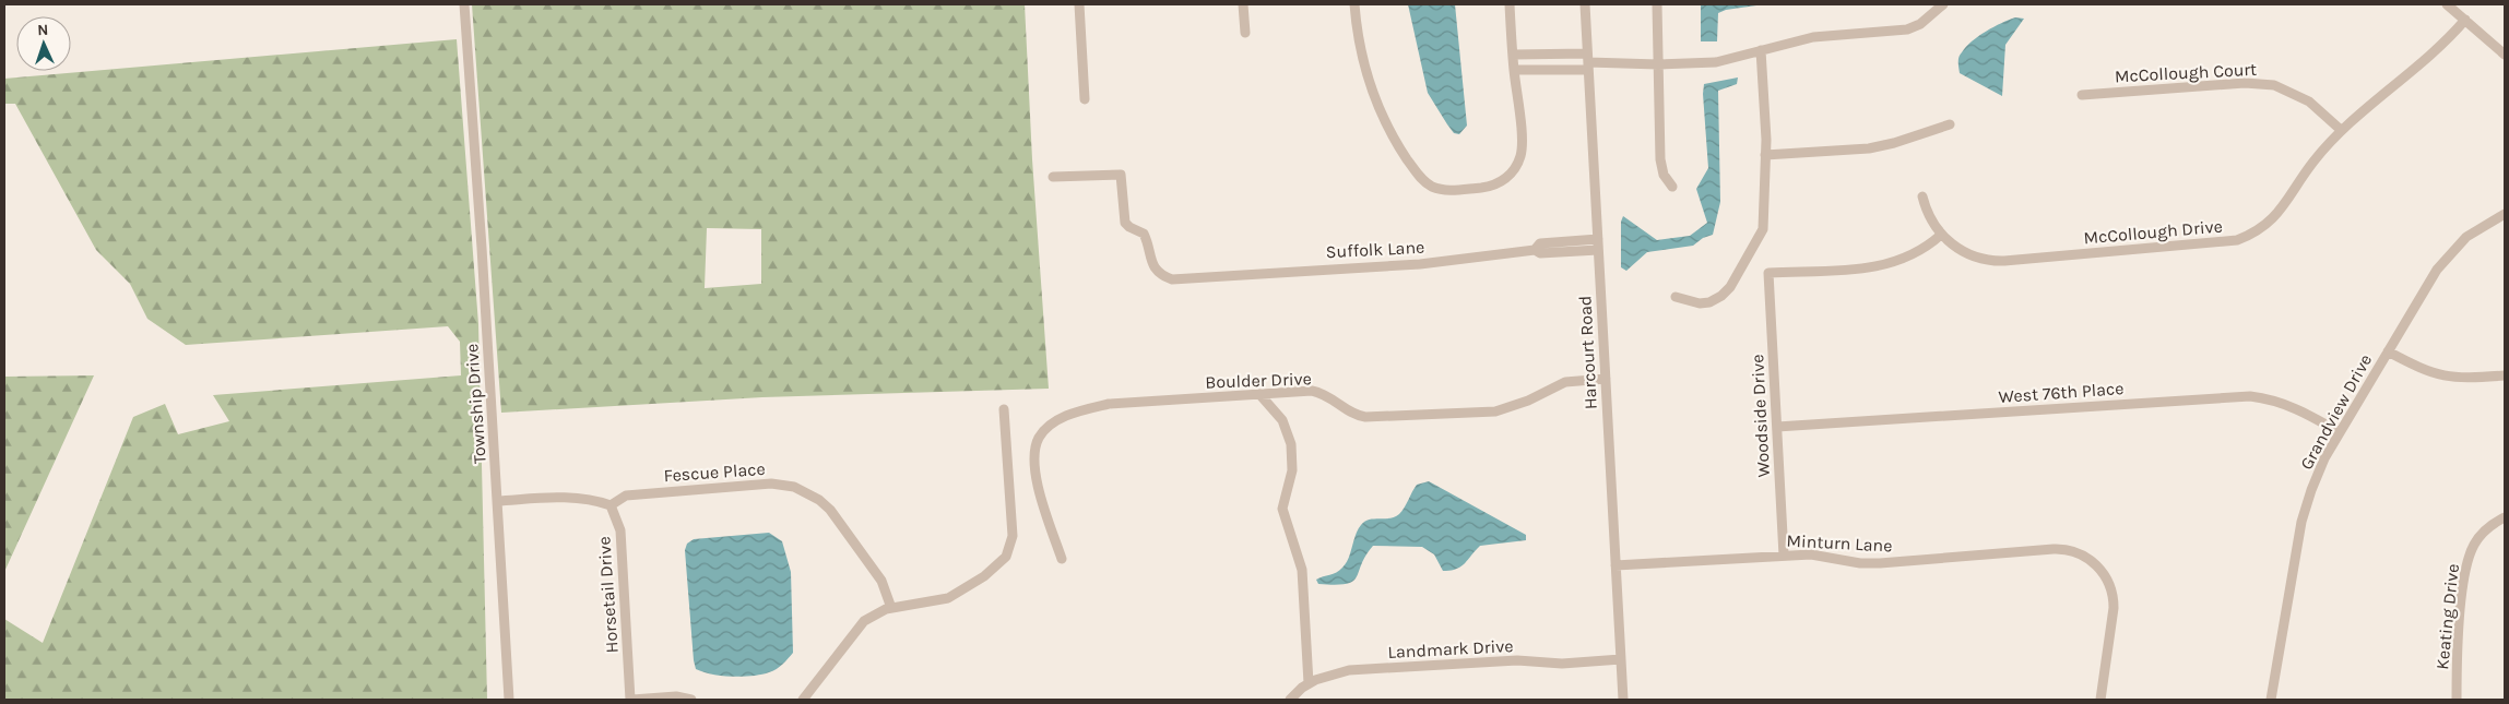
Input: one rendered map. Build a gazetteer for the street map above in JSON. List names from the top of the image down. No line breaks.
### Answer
{"streets":{"street":["McCollough Court","McCollough Drive","Suffolk Lane","Harcourt Road","Boulder Drive","West 76th Place","Township Drive","Grandview Drive","Woodside Drive","Fescue Place","Minturn Lane","Horsetail Drive","Keating Drive","Landmark Drive"]},"crossings":[["McCollough Court","McCollough Drive"],["McCollough Drive","Woodside Drive"],["Suffolk Lane","Harcourt Road"],["Harcourt Road","Boulder Drive"],["Harcourt Road","Minturn Lane"],["Harcourt Road","Landmark Drive"],["West 76th Place","Grandview Drive"],["West 76th Place","Woodside Drive"],["Woodside Drive","Minturn Lane"],["Fescue Place","Horsetail Drive"]],"north":"top"}
